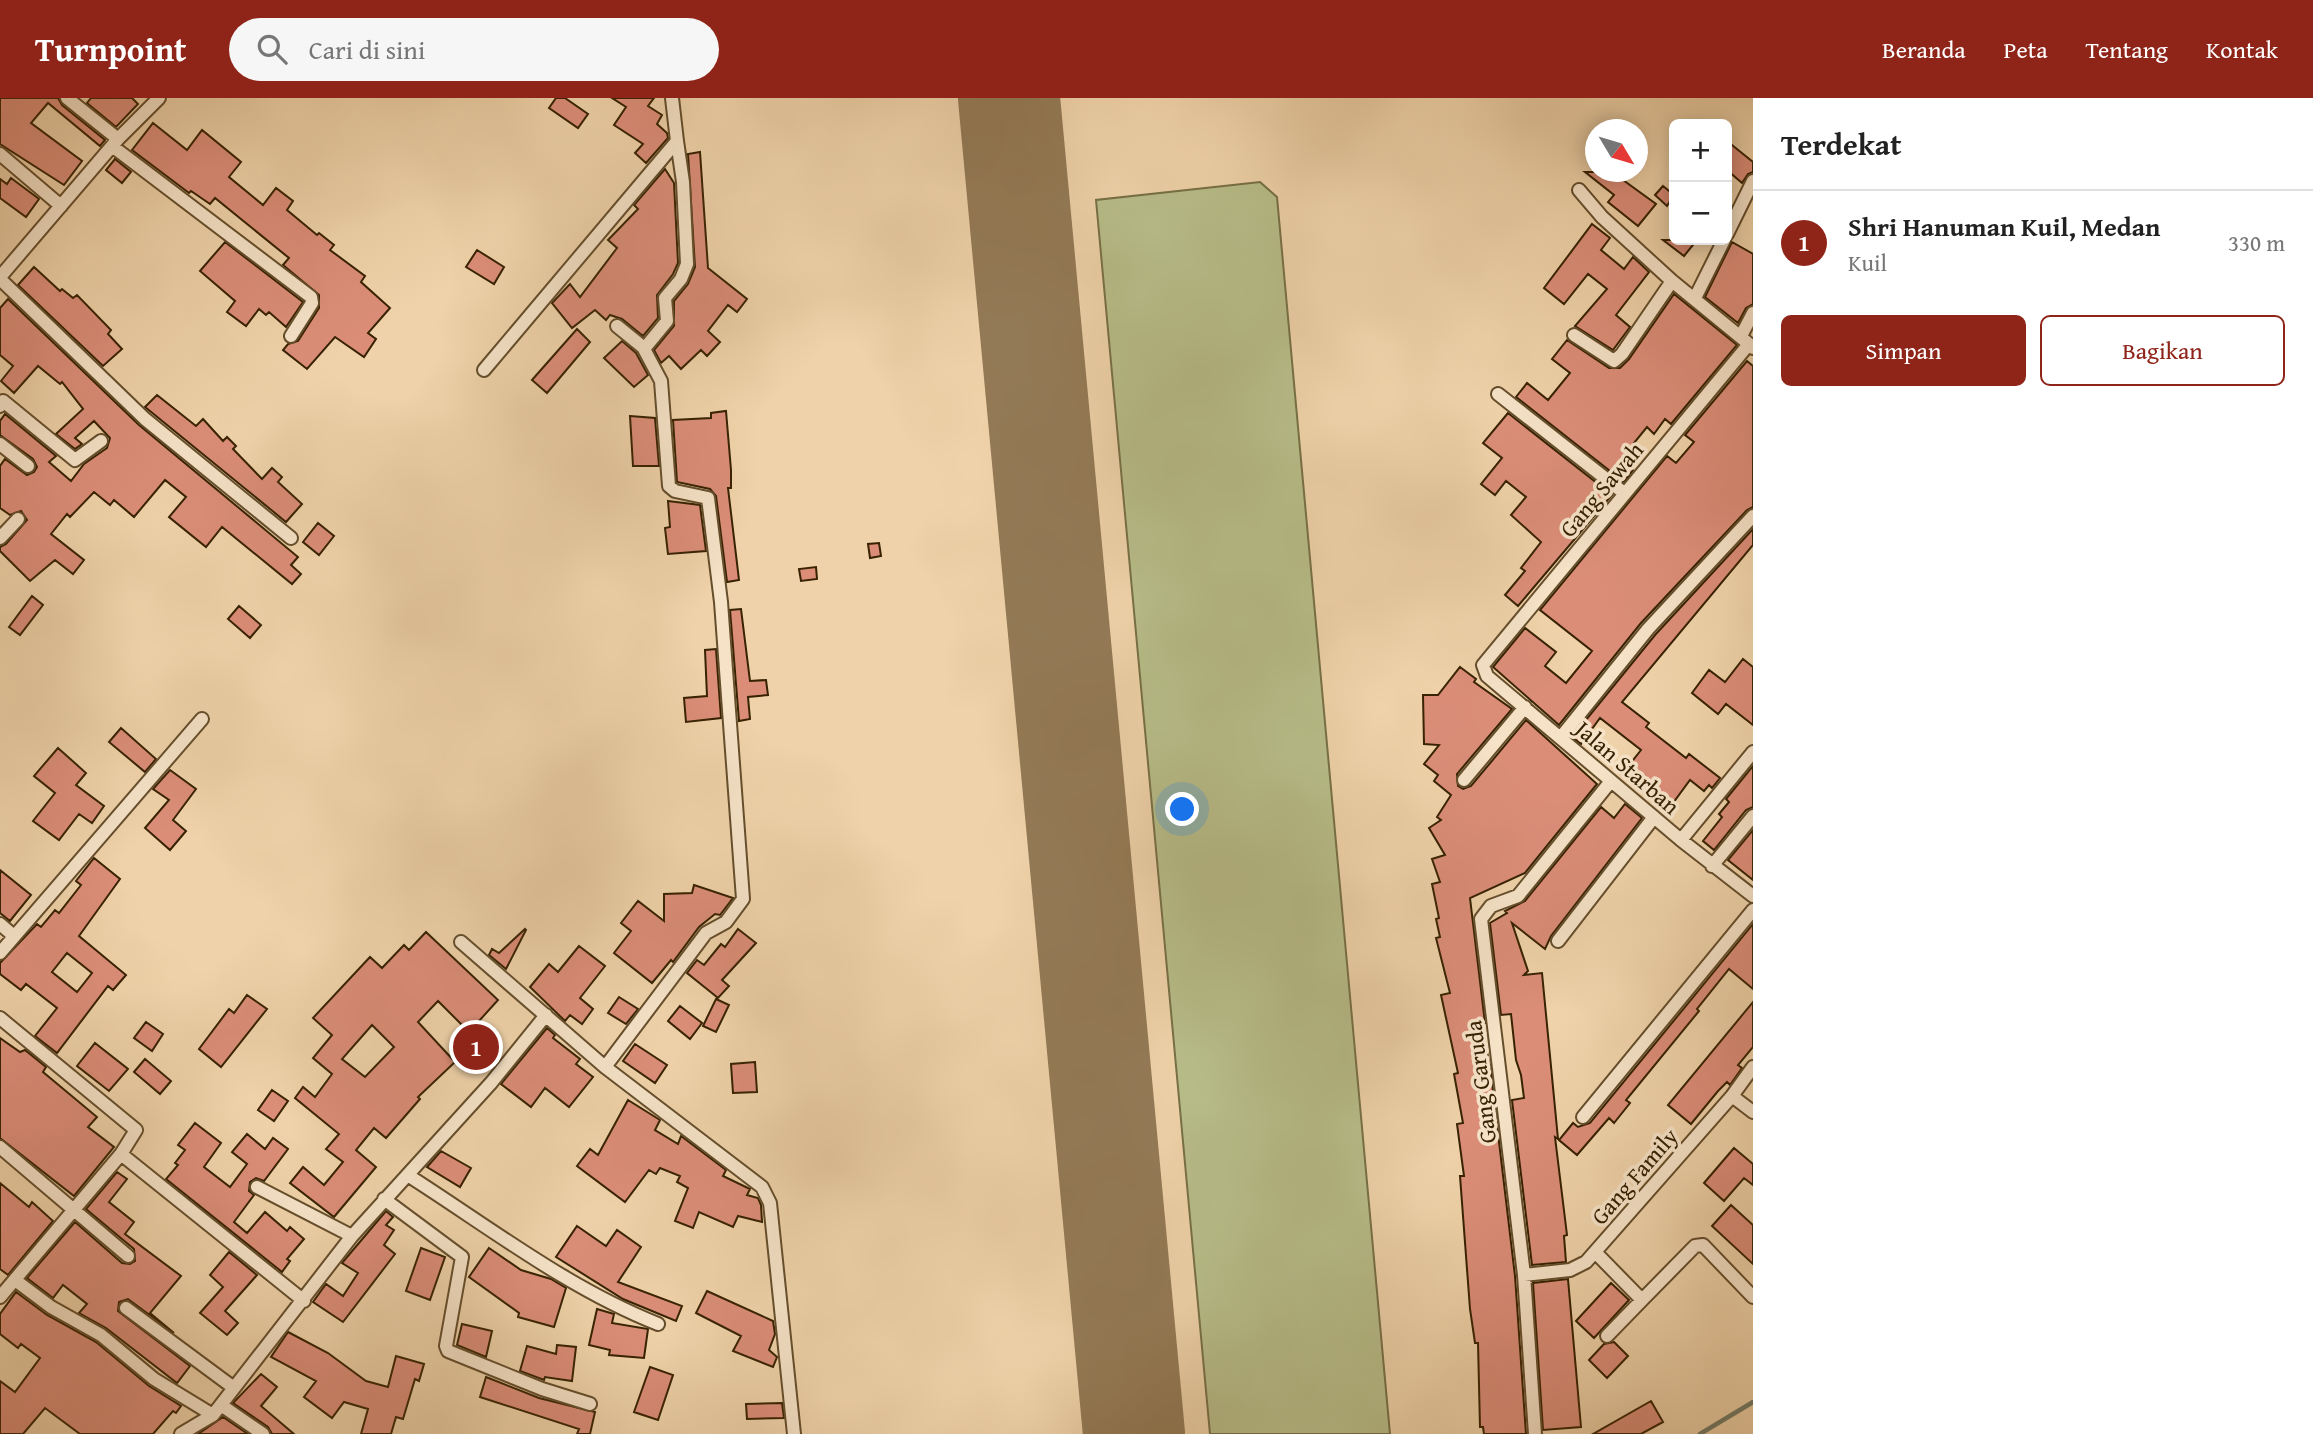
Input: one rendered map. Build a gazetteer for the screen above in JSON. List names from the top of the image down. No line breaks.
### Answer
{"streets":{"street":["Gang Sawah","Jalan Starban","Gang Garuda","Gang Family"]},"crossings":[["Gang Sawah","Jalan Starban"],["Jalan Starban","Gang Garuda"],["Gang Garuda","Gang Family"]],"north":"bottom right","page":{"header":"Turnpoint","search":"Cari di sini","nav":["Beranda","Peta","Tentang","Kontak"],"heading":"Terdekat","map_buttons":["+","−"],"list":[{"mark":"1","name":"Shri Hanuman Kuil, Medan","note":"Kuil","value":"330 m"}],"buttons":["Simpan","Bagikan"],"pins":"1"}}
